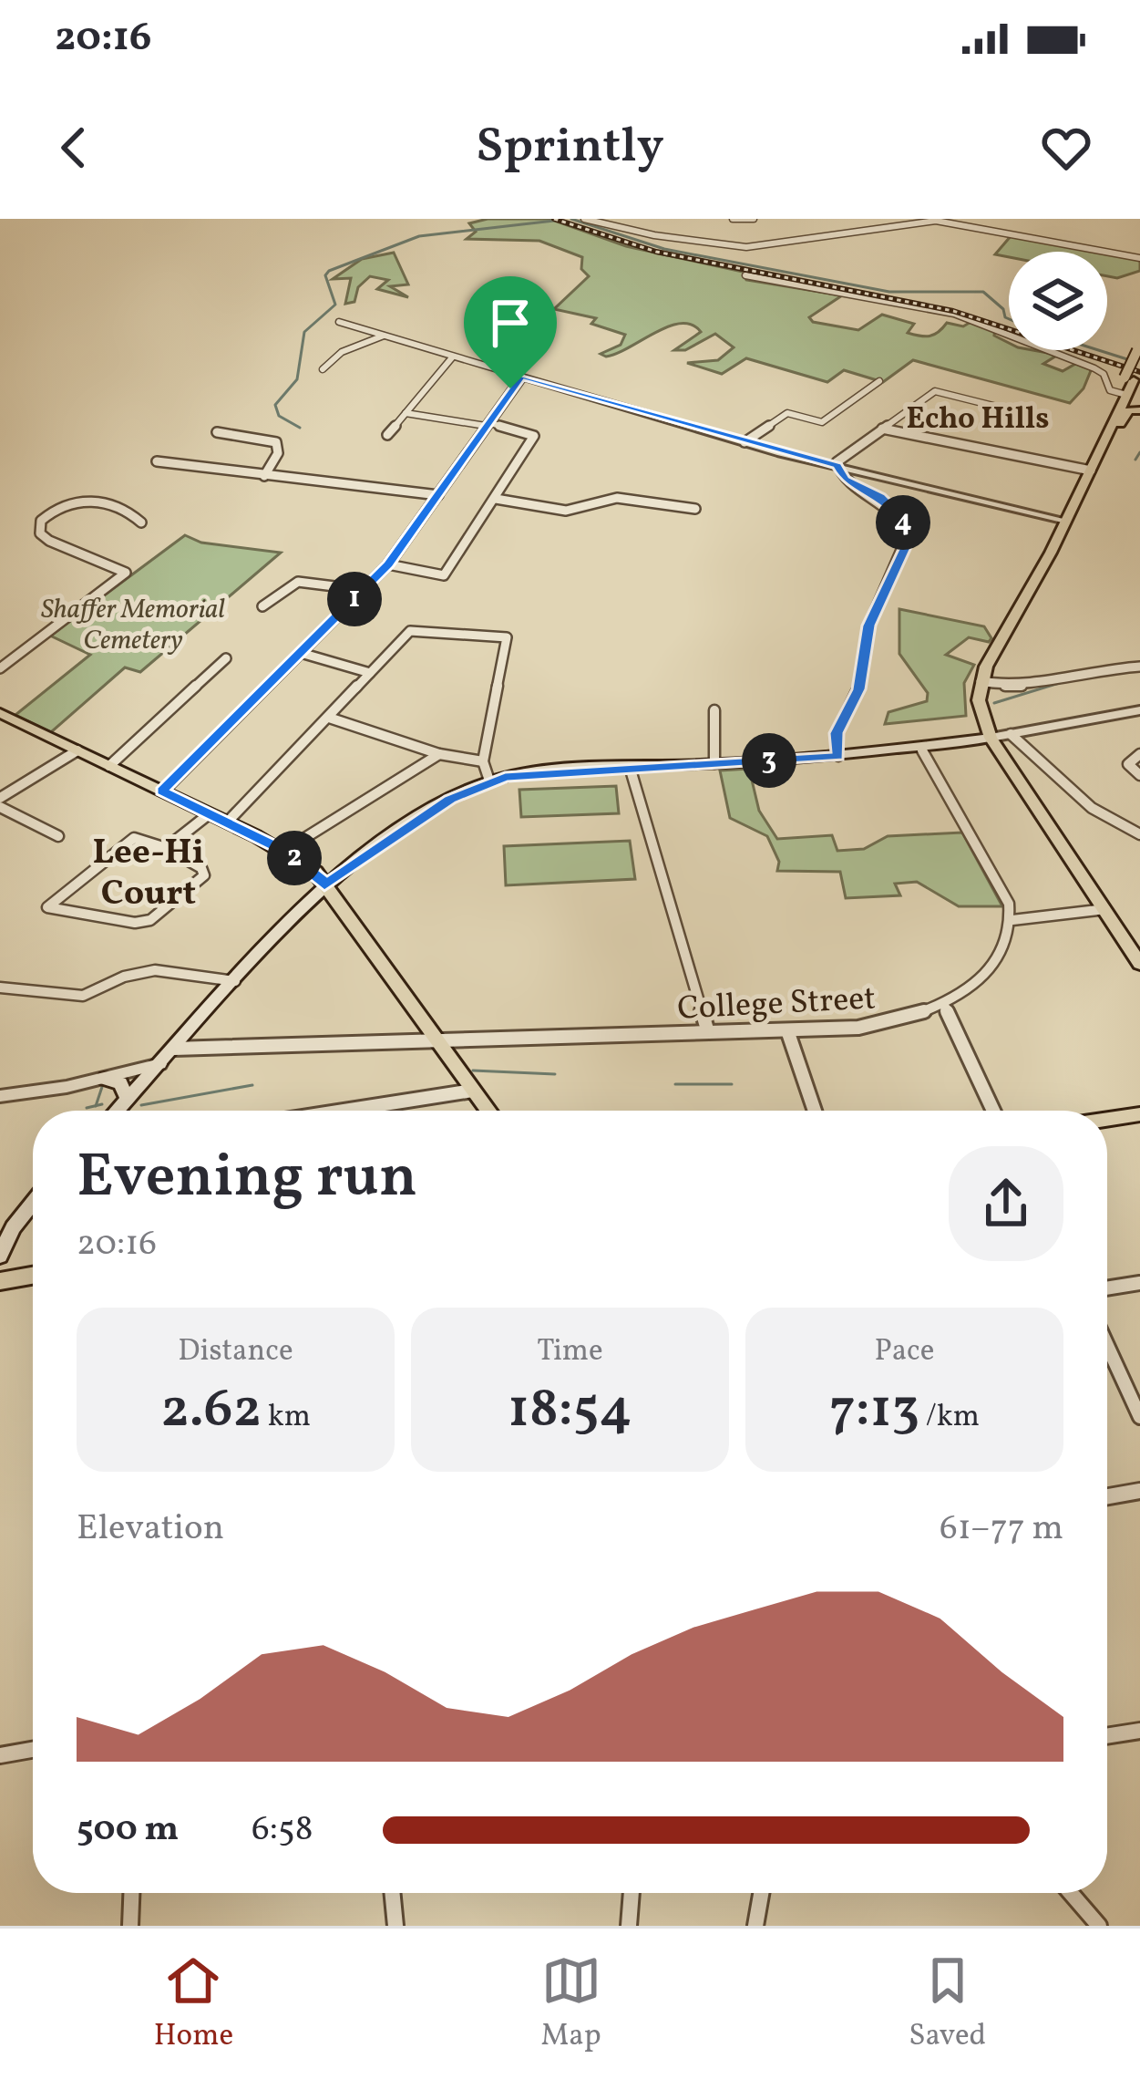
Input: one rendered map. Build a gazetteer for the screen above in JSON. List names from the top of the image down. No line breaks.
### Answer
{"streets":{"street":["College Street"]},"districts":["Echo Hills","Lee-Hi Court"],"parks":["Shaffer Memorial Cemetery"],"page":{"status":"20:16","header":"Sprintly","pins":["4","1","3","2"],"heading":["Evening run","20:16"],"stats":[["Distance","2.62 km"],["Time","18:54"],["Pace","7:13 /km"]],"chart":["Elevation","61–77 m"],"list":[{"name":"500 m","note":"6:58"}],"tabs":["Home","Map","Saved"]}}
